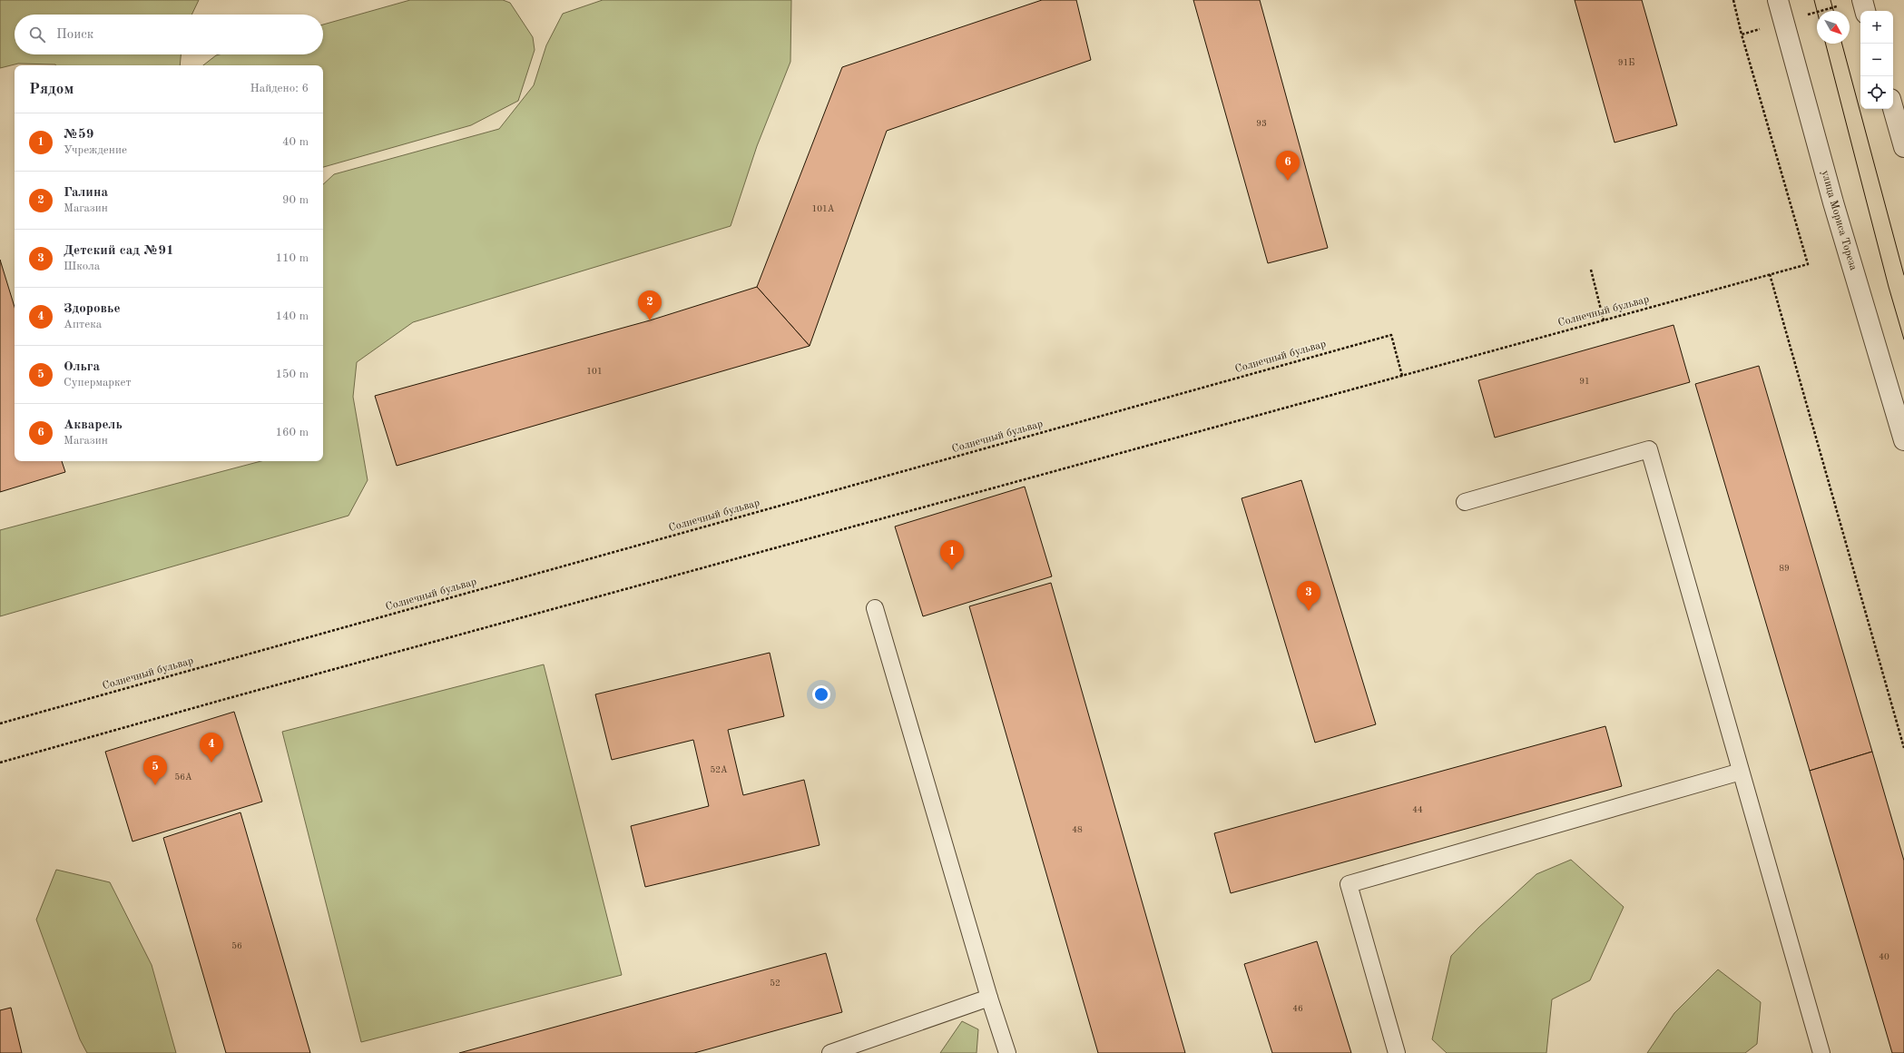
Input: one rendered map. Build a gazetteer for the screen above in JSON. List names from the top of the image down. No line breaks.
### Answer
{"streets":{"street":["улица Мориса Тореза"],"path":["Солнечный бульвар"]},"house_numbers":["91Б","93","101А","101","91","89","52А","56А","44","48","56","40","52","46"],"north":"bottom right","page":{"map_buttons":["+","−"],"search":"Поиск","heading":["Рядом","Найдено: 6"],"list":[{"mark":"1","name":"№59","note":"Учреждение","value":"40 m"},{"mark":"2","name":"Галина","note":"Магазин","value":"90 m"},{"mark":"3","name":"Детский сад №91","note":"Школа","value":"110 m"},{"mark":"4","name":"Здоровье","note":"Аптека","value":"140 m"},{"mark":"5","name":"Ольга","note":"Супермаркет","value":"150 m"},{"mark":"6","name":"Акварель","note":"Магазин","value":"160 m"}],"pins":["6","2","1","3","4","5"]}}
